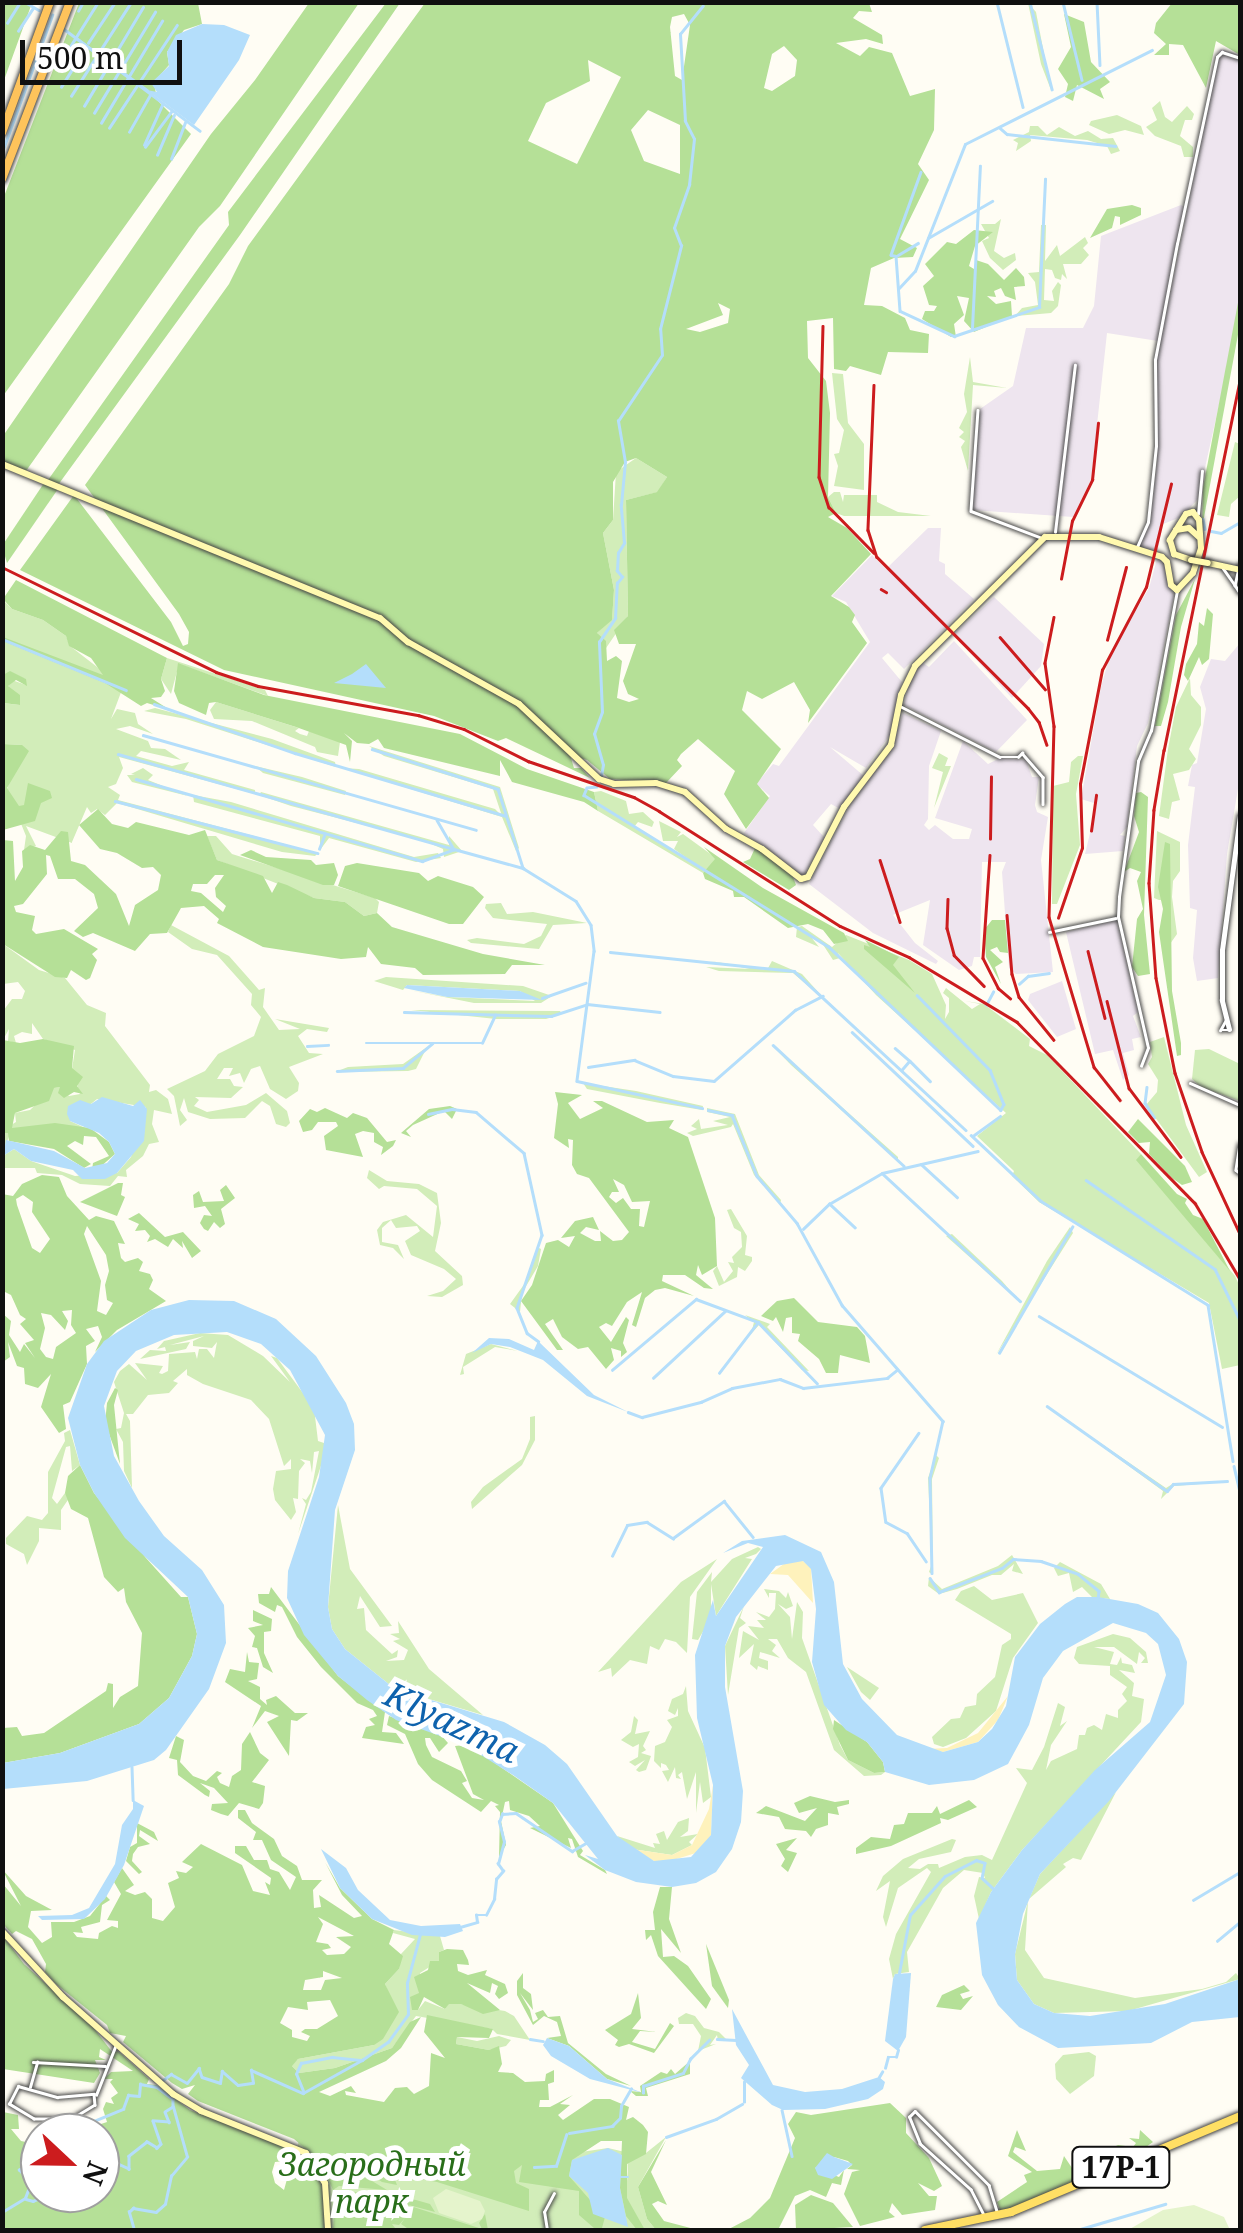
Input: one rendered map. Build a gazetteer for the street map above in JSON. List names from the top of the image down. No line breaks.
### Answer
{"streets":{"main road":["17Р-1"]},"water":["Klyazma"],"parks":["Загородный парк"],"scale_bar":"500 m","north":"right"}
